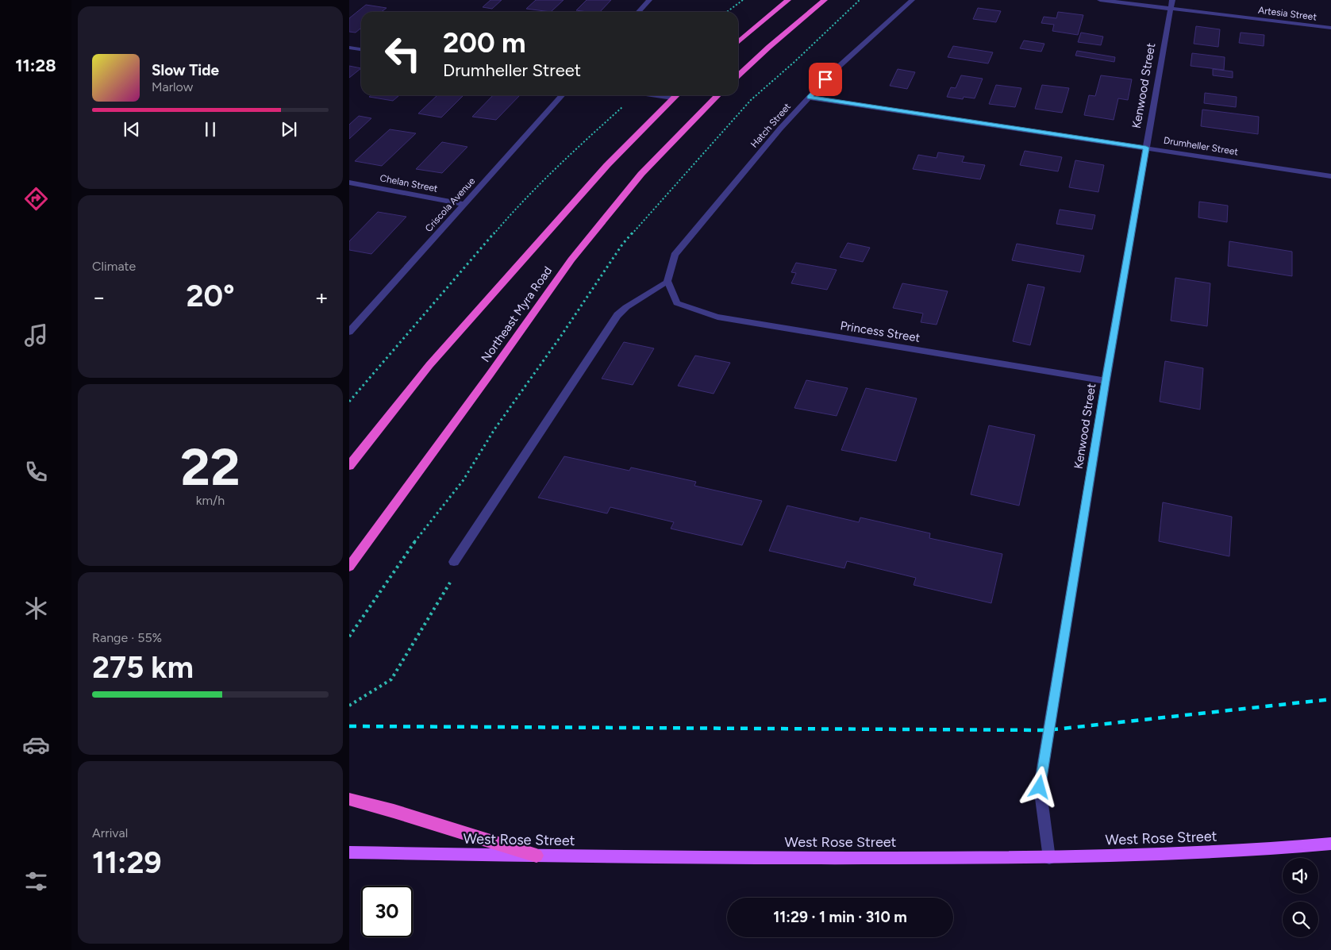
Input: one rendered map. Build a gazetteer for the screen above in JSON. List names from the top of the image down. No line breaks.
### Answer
{"streets":{"highway":["Northeast Myra Road"],"main road":["West Rose Street"],"street":["Artesia Street","Kenwood Street","Hatch Street","Drumheller Street","Chelan Street","Criscola Avenue","Princess Street"]},"crossings":[["Artesia Street","Kenwood Street"],["Kenwood Street","Drumheller Street"],["Kenwood Street","Princess Street"],["Kenwood Street","West Rose Street"],["Hatch Street","Drumheller Street"],["Hatch Street","Princess Street"],["Chelan Street","Criscola Avenue"]],"page":{"tabs":"11:28","turn":["200 m","Drumheller Street"],"song":["Slow Tide","Marlow"],"tile":["Climate",["22","km/h"],["Range · 55%","275 km"],["Arrival","11:29"]],"heat":["−","20°","+"],"limit":"30","trip":"11:29 · 1 min · 310 m"}}
